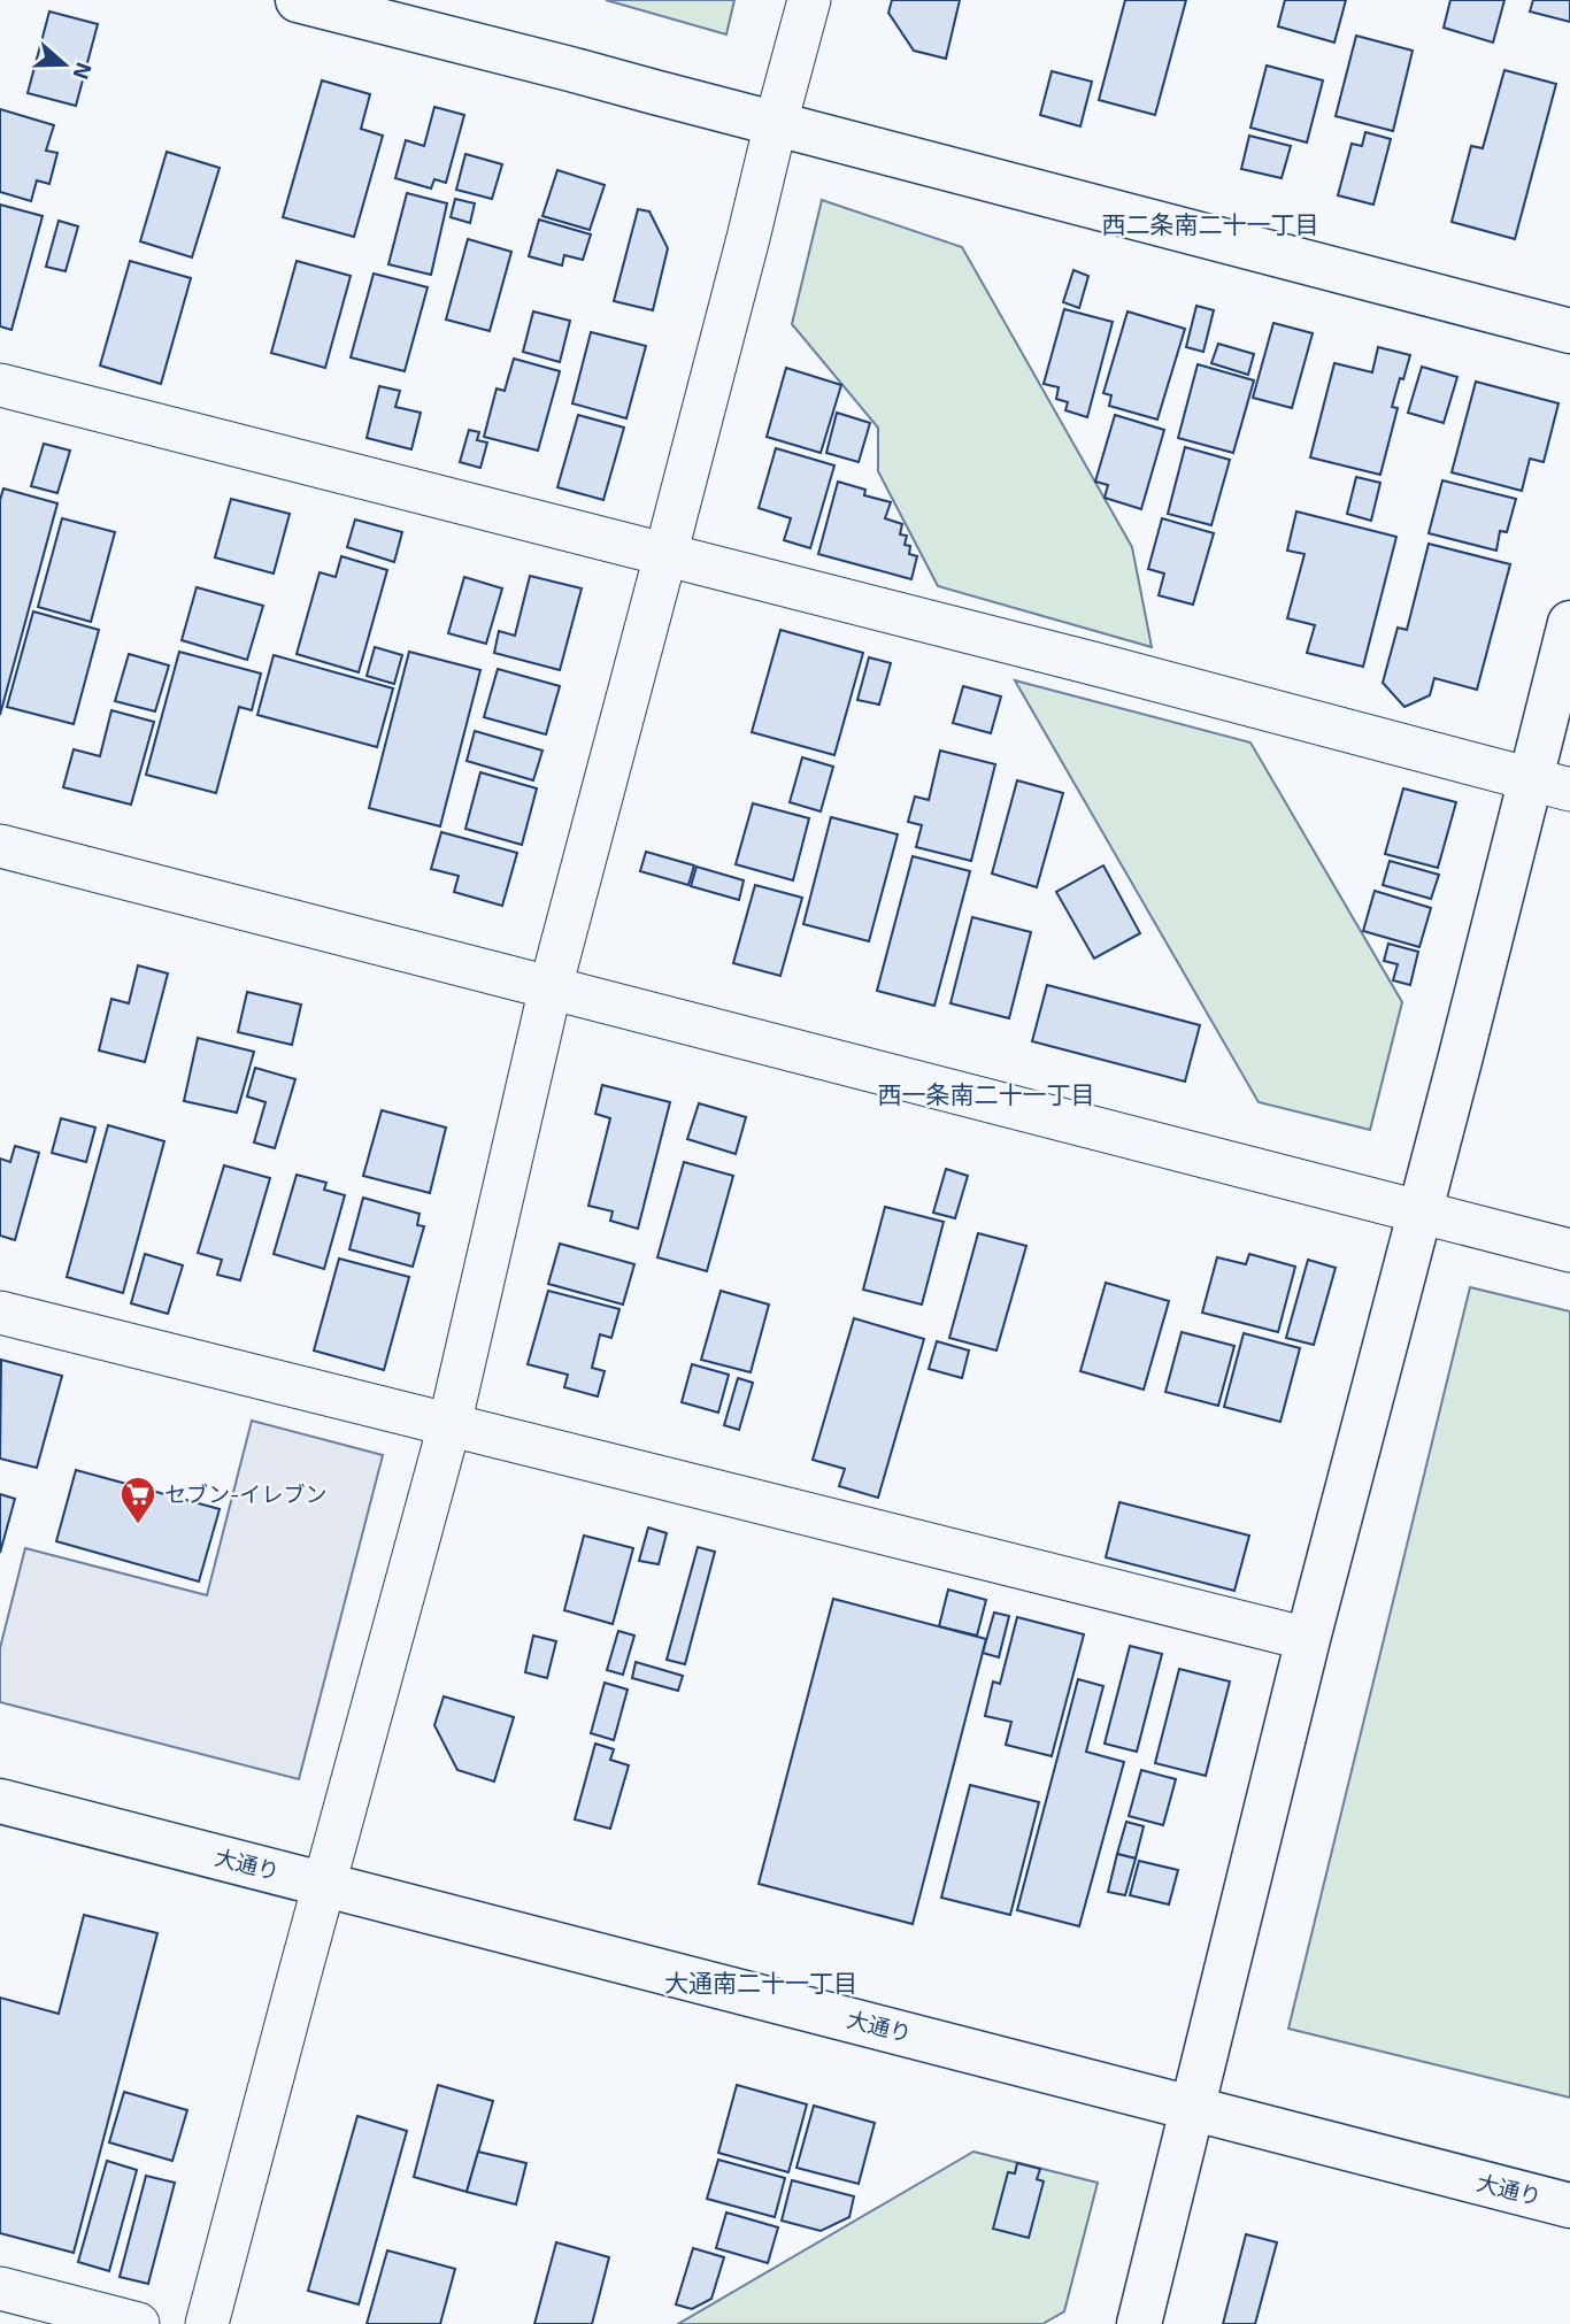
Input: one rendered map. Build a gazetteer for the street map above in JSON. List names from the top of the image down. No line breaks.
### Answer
{"streets":{"main road":["大通り"]},"districts":["西二条南二十一丁目","西一条南二十一丁目","大通南二十一丁目"],"places":{"supermarket":["セブン-イレブン"]},"north":"right"}
